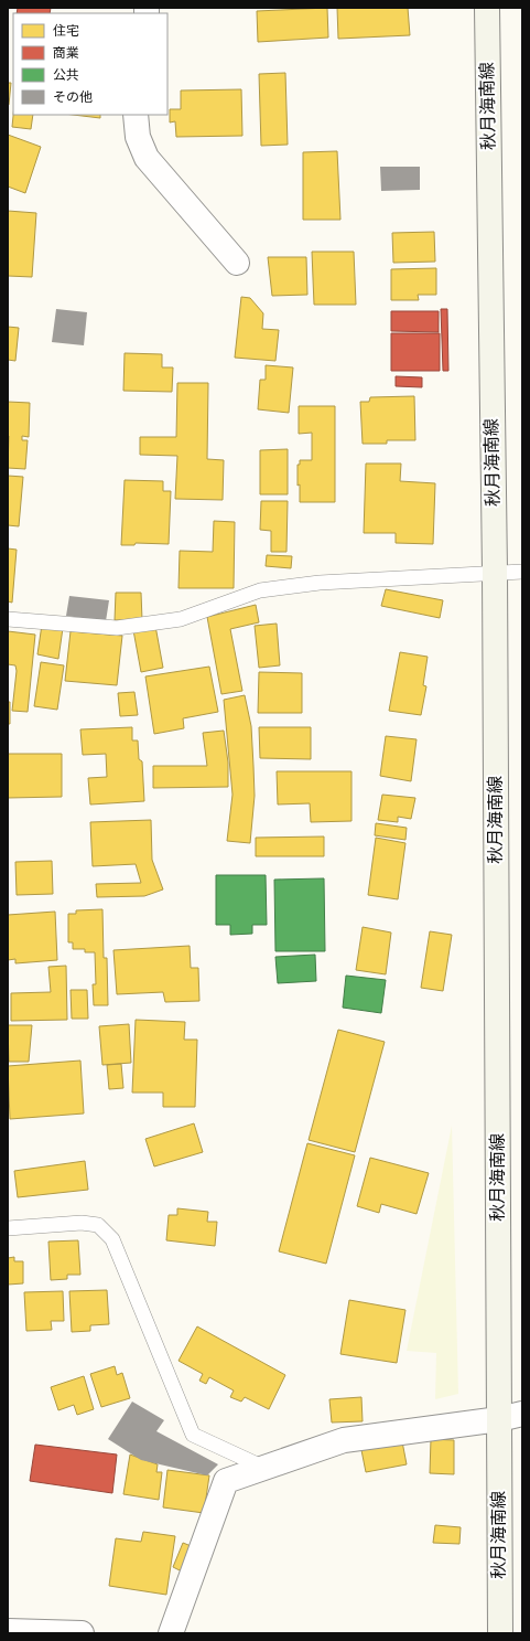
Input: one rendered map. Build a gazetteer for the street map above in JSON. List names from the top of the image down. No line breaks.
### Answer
{"streets":{"main road":["秋月海南線"]},"legend":["住宅","商業","公共","その他"]}
